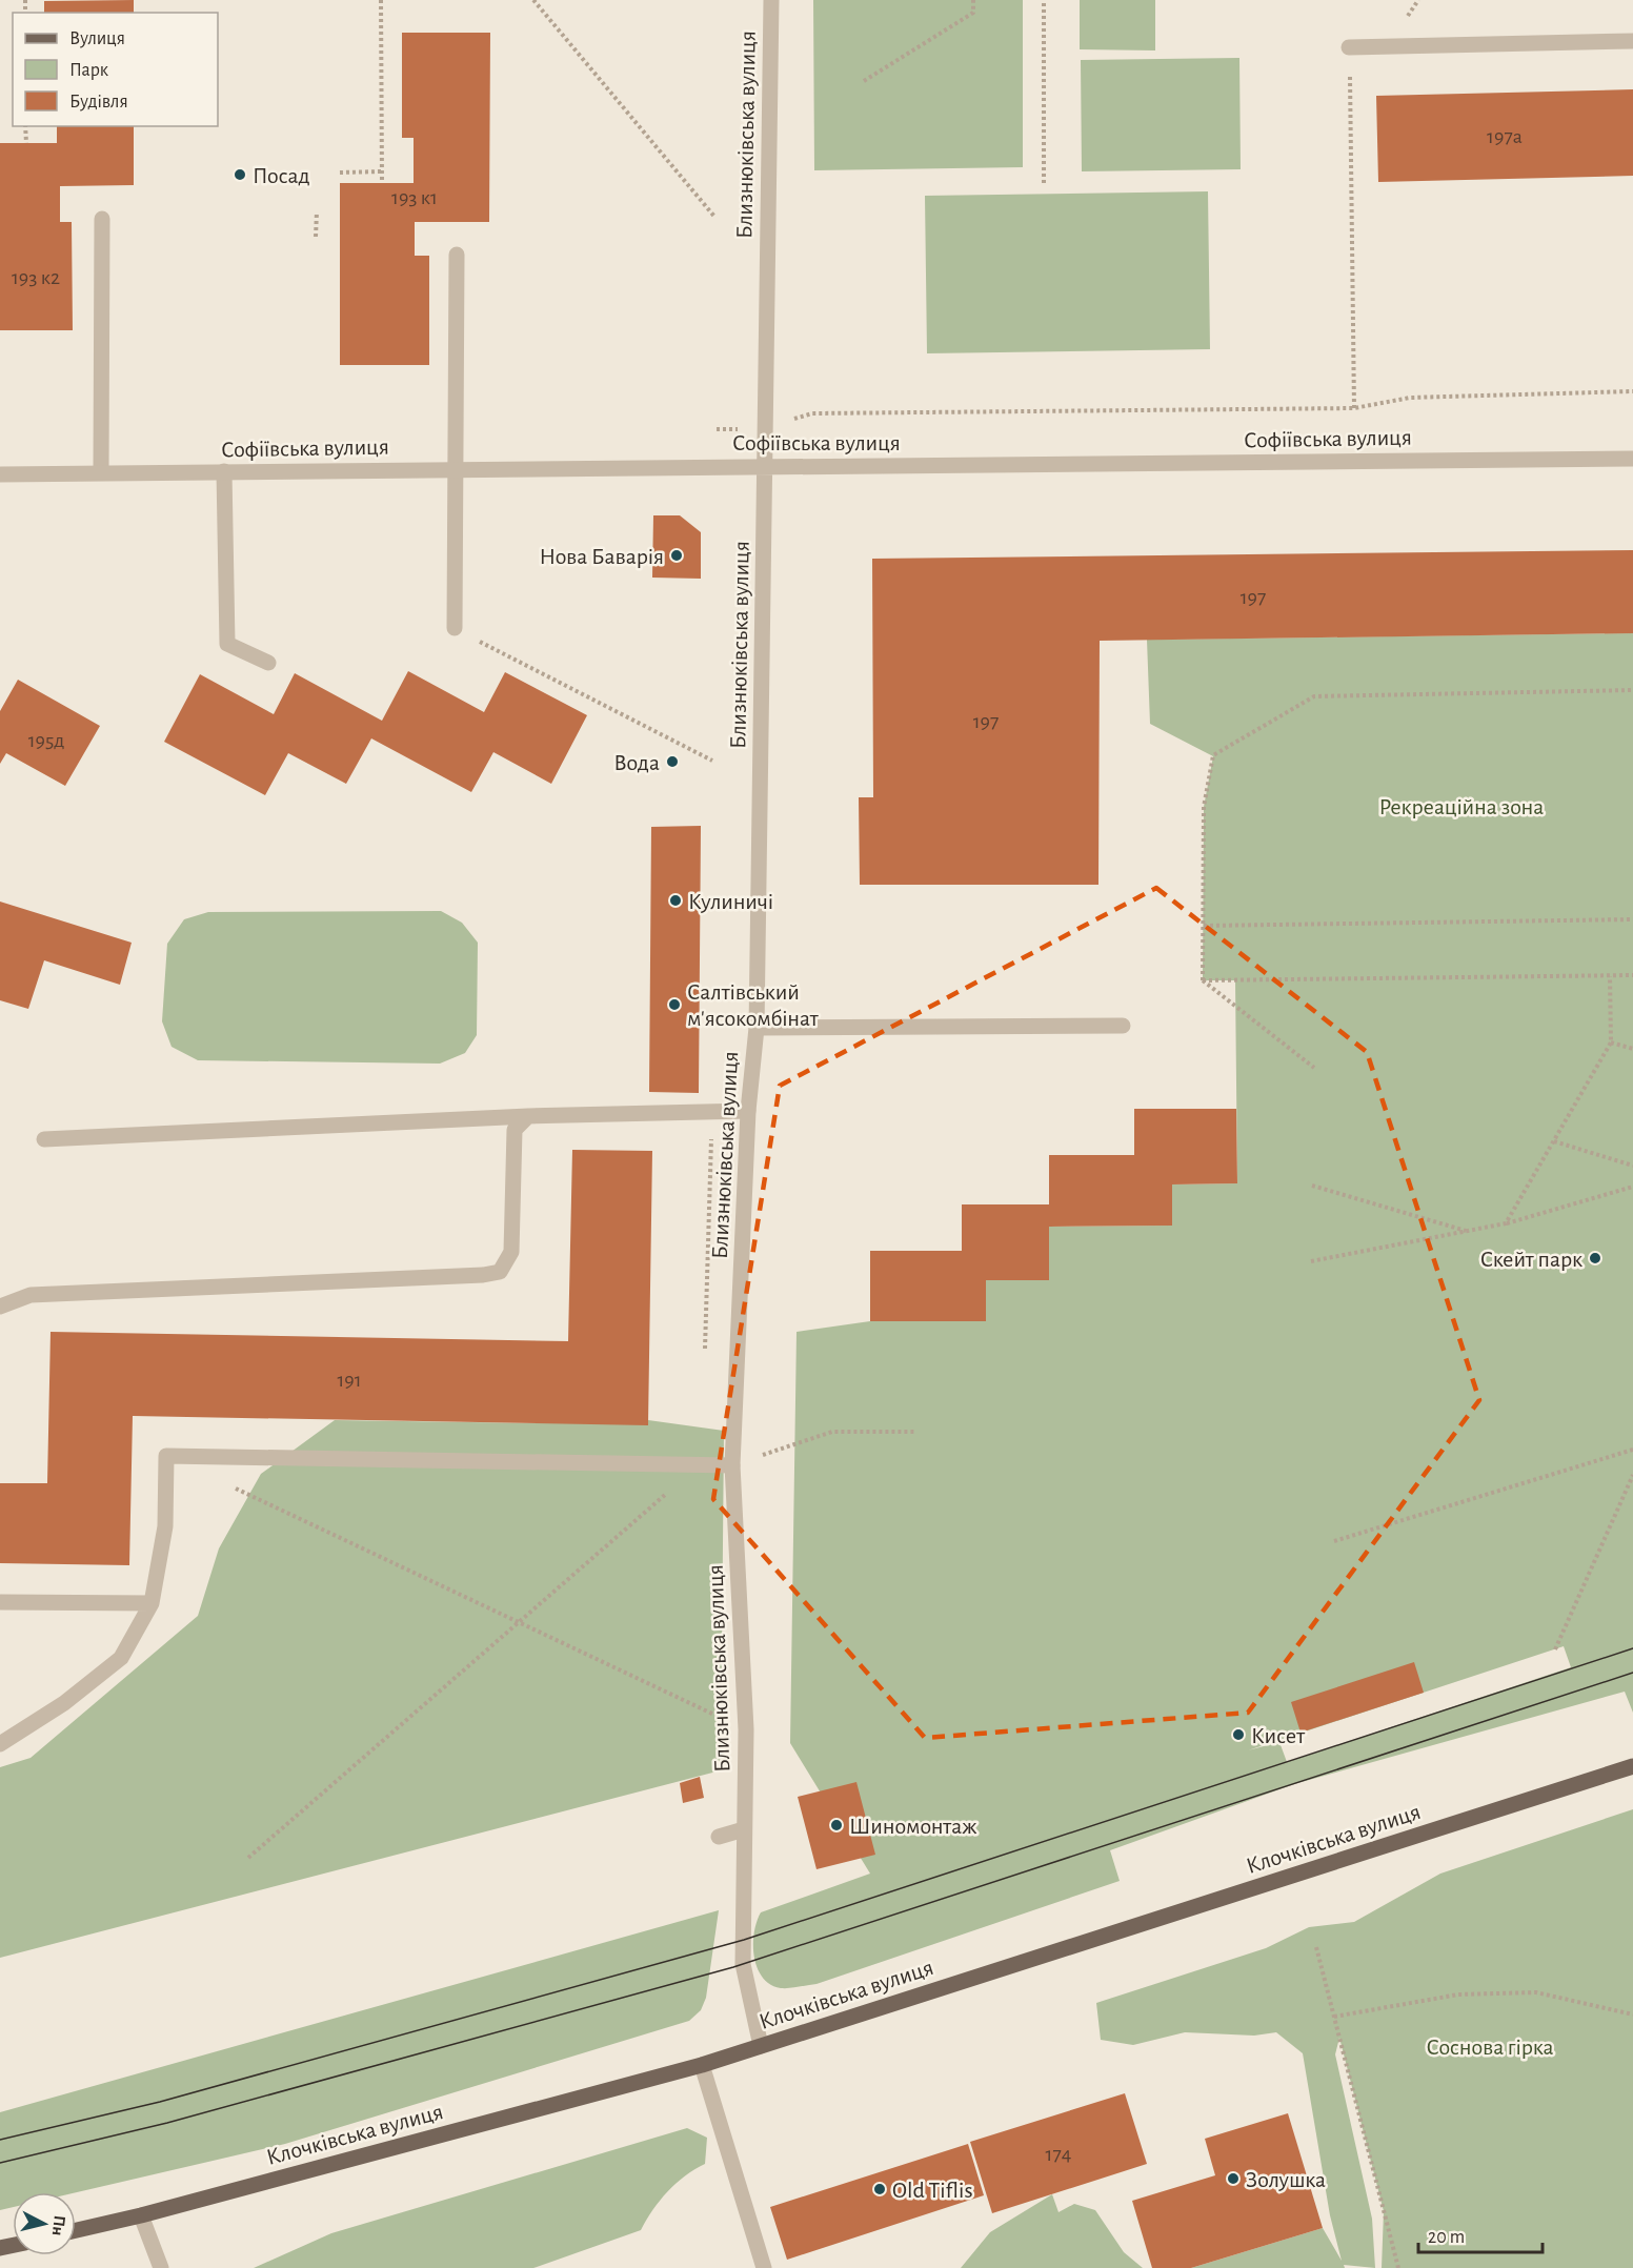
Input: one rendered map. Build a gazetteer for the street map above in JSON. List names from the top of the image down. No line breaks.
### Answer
{"streets":{"main road":["Клочківська вулиця"],"street":["Близнюківська вулиця","Софіївська вулиця"]},"crossings":[["Близнюківська вулиця","Софіївська вулиця"],["Близнюківська вулиця","Клочківська вулиця"]],"parks":["Рекреаційна зона","Соснова гірка"],"places":["Посад","Нова Баварія","Вода","Кулиничі","Салтівський м'ясокомбінат","Скейт парк","Кисет","Шиномонтаж","Золушка","Old Tiflis"],"house_numbers":["197а","193 к1","193 к2","197","197","195д","191","174"],"legend":["Вулиця","Парк","Будівля"],"scale_bar":"20 m","north":"right"}
